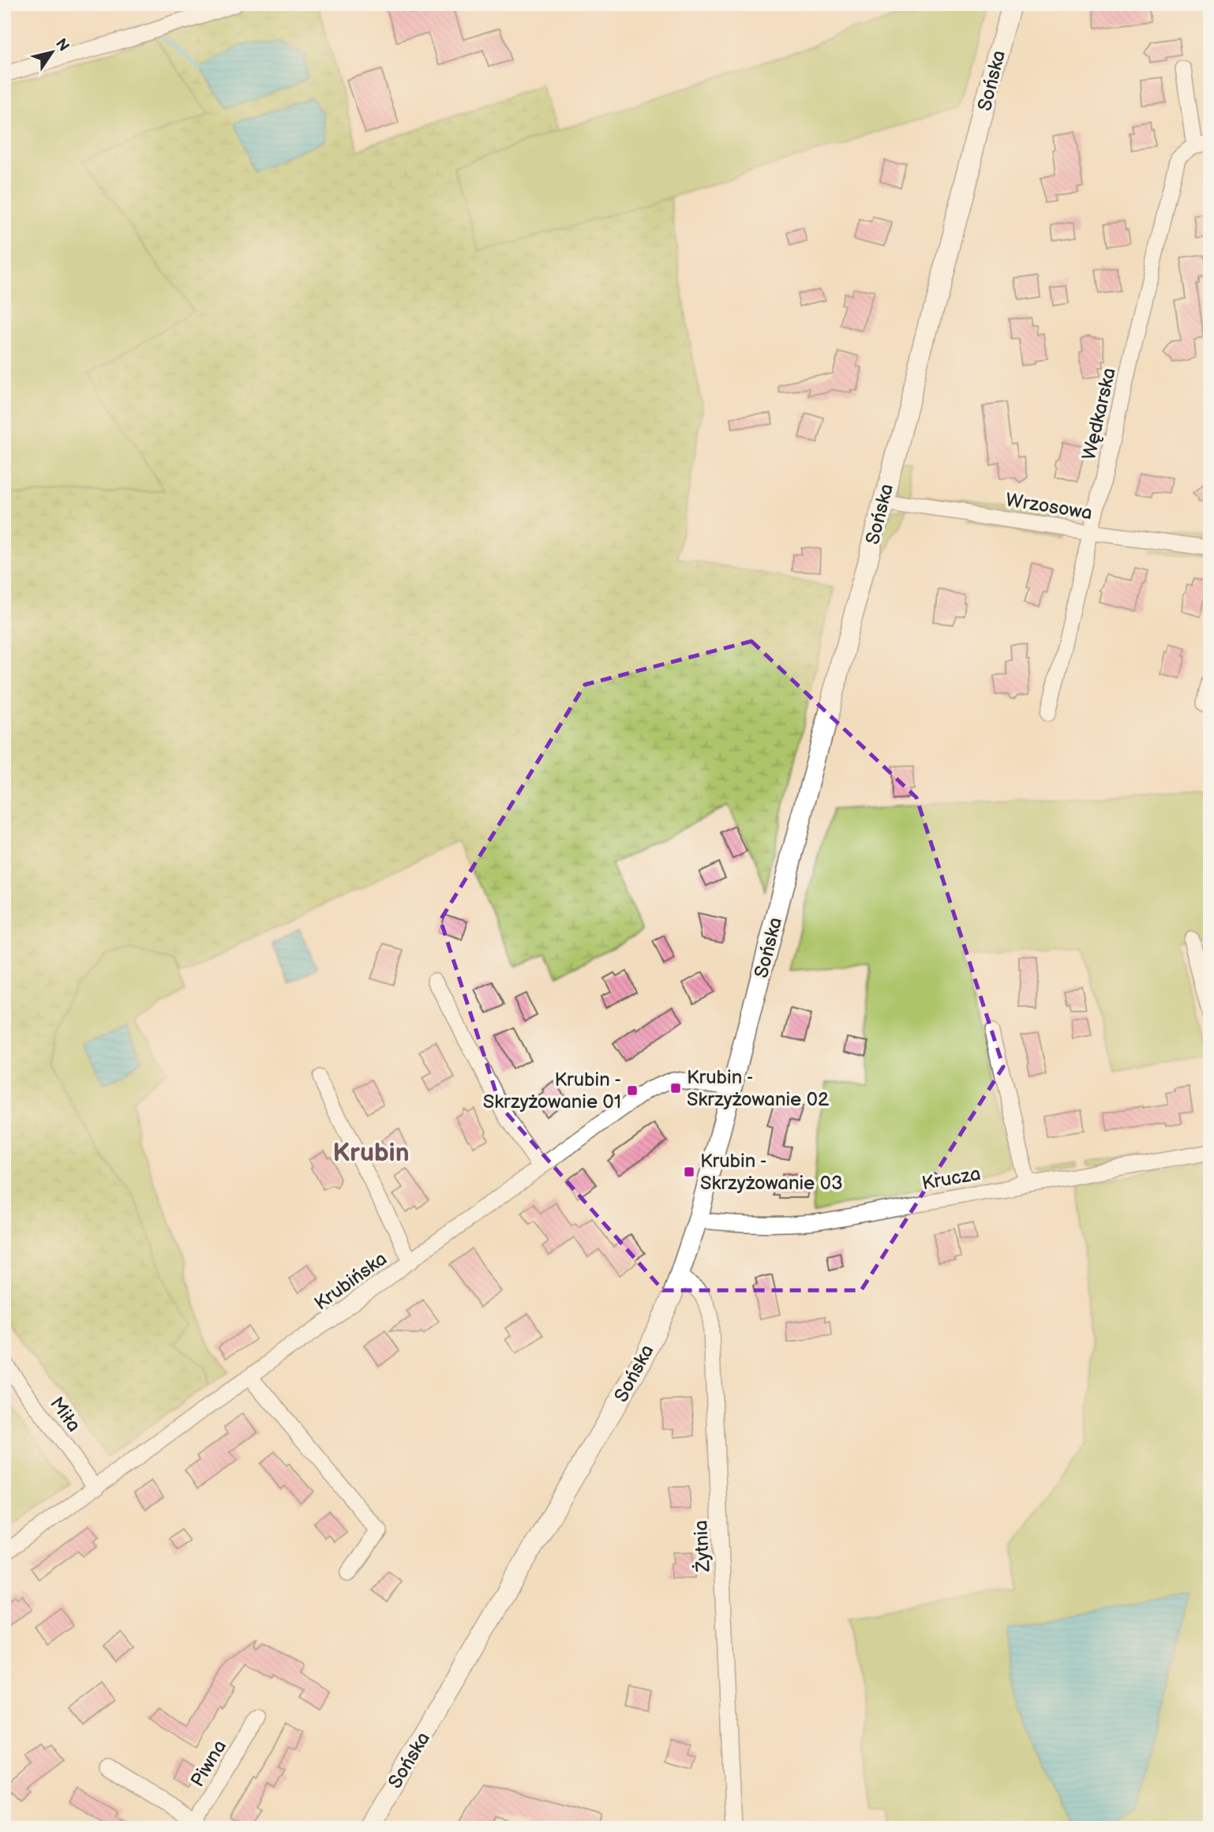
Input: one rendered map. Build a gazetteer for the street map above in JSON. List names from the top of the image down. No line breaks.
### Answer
{"streets":{"street":["Sońska","Wędkarska","Wrzosowa","Krucza","Krubińska","Miła","Żytnia","Piwna"]},"crossings":[["Sońska","Wrzosowa"],["Sońska","Krucza"],["Sońska","Krubińska"],["Sońska","Żytnia"],["Wędkarska","Wrzosowa"],["Krubińska","Miła"]],"districts":["Krubin"],"places":{"transit":["Krubin - Skrzyżowanie 02","Krubin - Skrzyżowanie 01","Krubin - Skrzyżowanie 03"]},"north":"top right"}
